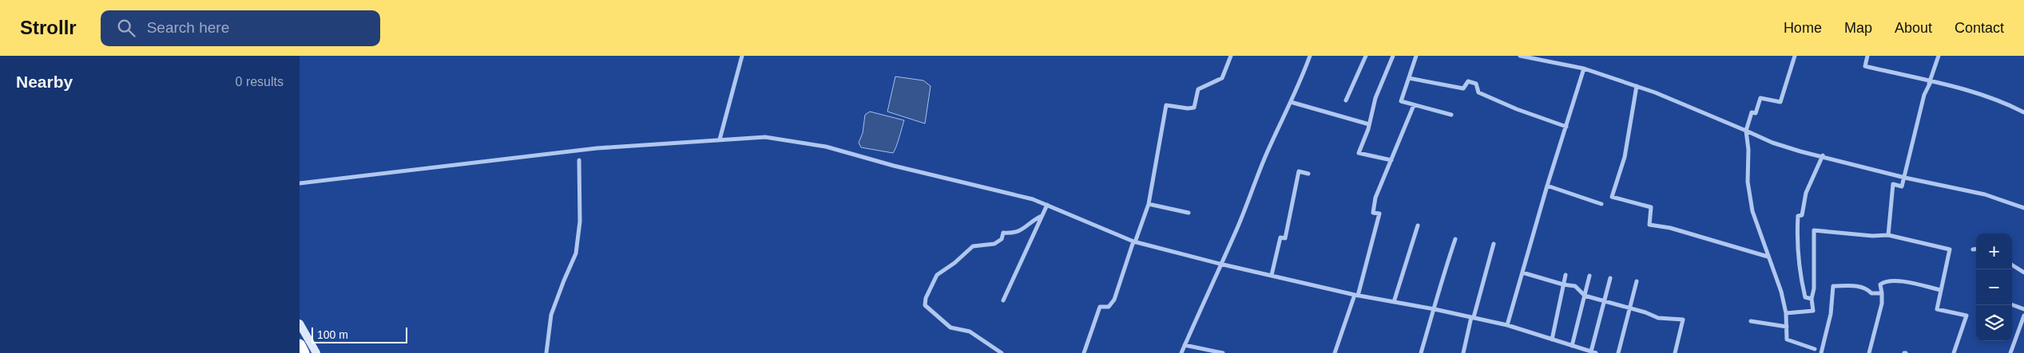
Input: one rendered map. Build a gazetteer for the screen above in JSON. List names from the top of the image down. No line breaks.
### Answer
{"scale_bar":"100 m","page":{"header":"Strollr","search":"Search here","nav":["Home","Map","About","Contact"],"heading":["Nearby","0 results"],"map_buttons":["+","−"],"scale":"100 m"}}
